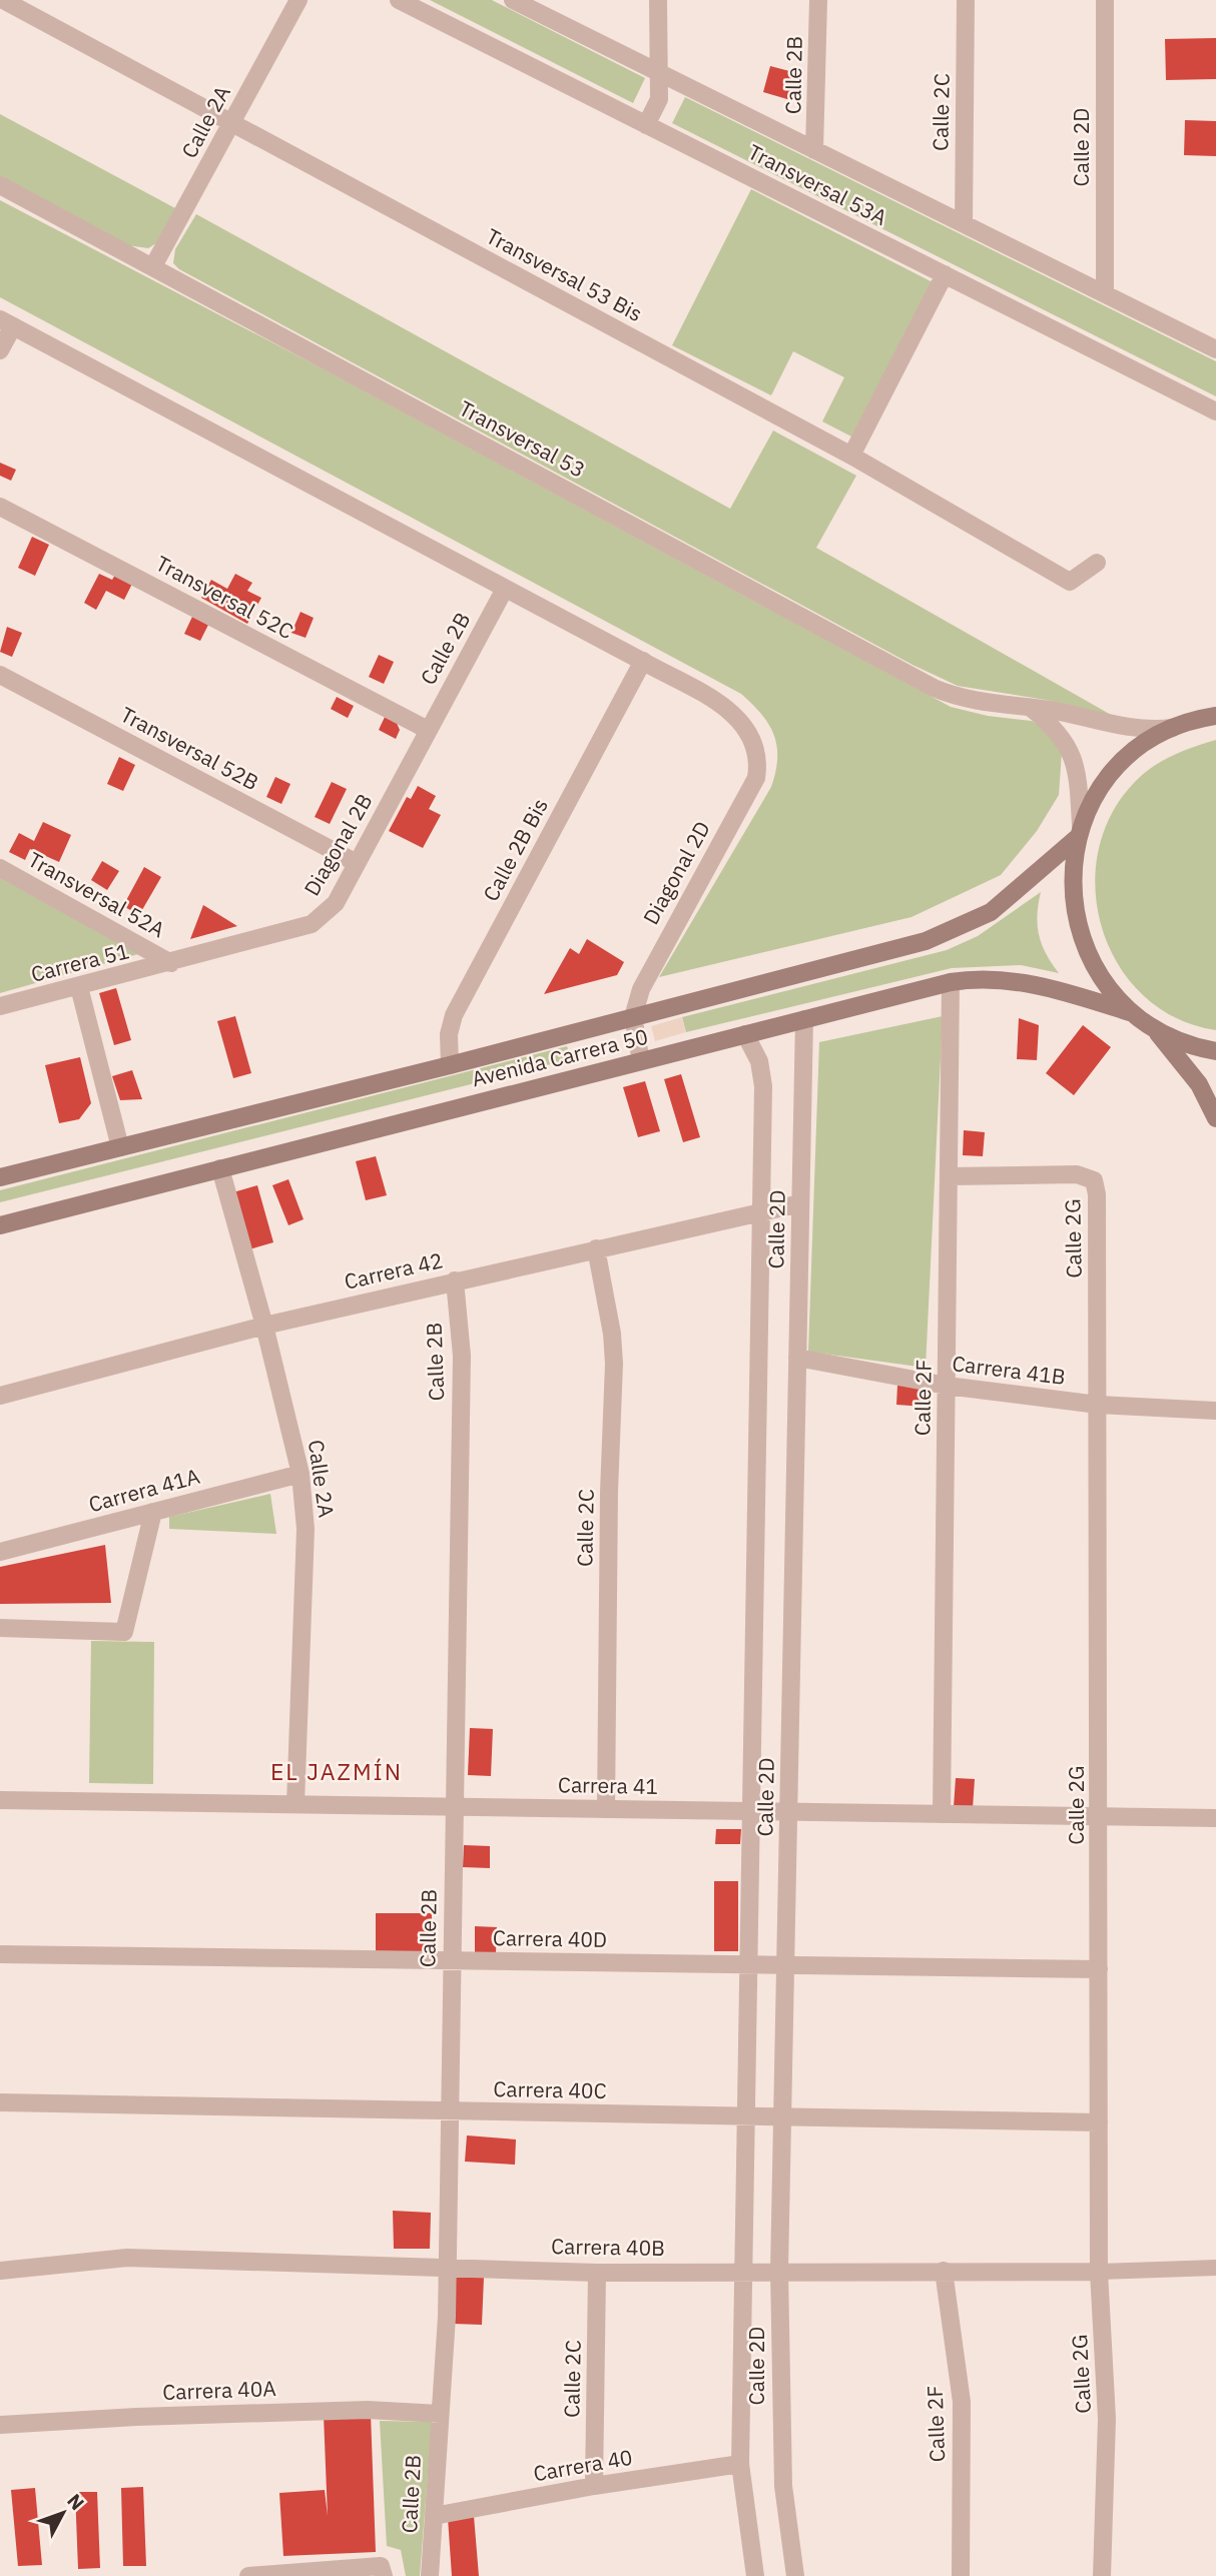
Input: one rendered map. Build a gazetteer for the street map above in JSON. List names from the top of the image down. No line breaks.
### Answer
{"streets":{"main road":["Avenida Carrera 50"],"street":["Calle 2B","Calle 2C","Calle 2A","Calle 2D","Transversal 53A","Transversal 53 Bis","Transversal 53","Transversal 52C","Transversal 52B","Diagonal 2B","Calle 2B Bis","Diagonal 2D","Transversal 52A","Carrera 51","Calle 2G","Carrera 42","Carrera 41B","Calle 2F","Carrera 41A","Carrera 41","Carrera 40D","Carrera 40C","Carrera 40B","Carrera 40A","Carrera 40"]},"crossings":[["Calle 2B","Transversal 53A"],["Calle 2B","Transversal 52C"],["Calle 2B","Diagonal 2B"],["Calle 2B","Carrera 42"],["Calle 2B","Carrera 41"],["Calle 2B","Carrera 40D"],["Calle 2B","Carrera 40C"],["Calle 2B","Carrera 40B"],["Calle 2B","Carrera 40A"],["Calle 2B","Carrera 40"],["Calle 2C","Transversal 53A"],["Calle 2C","Carrera 42"],["Calle 2C","Carrera 41"],["Calle 2C","Carrera 40B"],["Calle 2C","Carrera 40"],["Calle 2A","Transversal 53 Bis"],["Calle 2A","Transversal 53"],["Calle 2A","Avenida Carrera 50"],["Calle 2A","Carrera 42"],["Calle 2A","Carrera 41A"],["Calle 2A","Carrera 41"],["Calle 2D","Transversal 53A"],["Calle 2D","Avenida Carrera 50"],["Calle 2D","Carrera 42"],["Calle 2D","Carrera 41B"],["Calle 2D","Carrera 41"],["Calle 2D","Carrera 40D"],["Calle 2D","Carrera 40C"],["Calle 2D","Carrera 40B"],["Calle 2D","Carrera 40"],["Transversal 52C","Diagonal 2B"],["Transversal 52B","Diagonal 2B"],["Diagonal 2B","Transversal 52A"],["Diagonal 2B","Carrera 51"],["Calle 2B Bis","Diagonal 2D"],["Calle 2B Bis","Avenida Carrera 50"],["Diagonal 2D","Avenida Carrera 50"],["Transversal 52A","Carrera 51"],["Avenida Carrera 50","Calle 2F"],["Calle 2G","Carrera 41B"],["Calle 2G","Calle 2F"],["Calle 2G","Carrera 41"],["Calle 2G","Carrera 40D"],["Calle 2G","Carrera 40C"],["Calle 2G","Carrera 40B"],["Carrera 41B","Calle 2F"],["Calle 2F","Carrera 41"],["Calle 2F","Carrera 40B"]],"districts":["EL JAZMÍN"],"north":"top right"}
